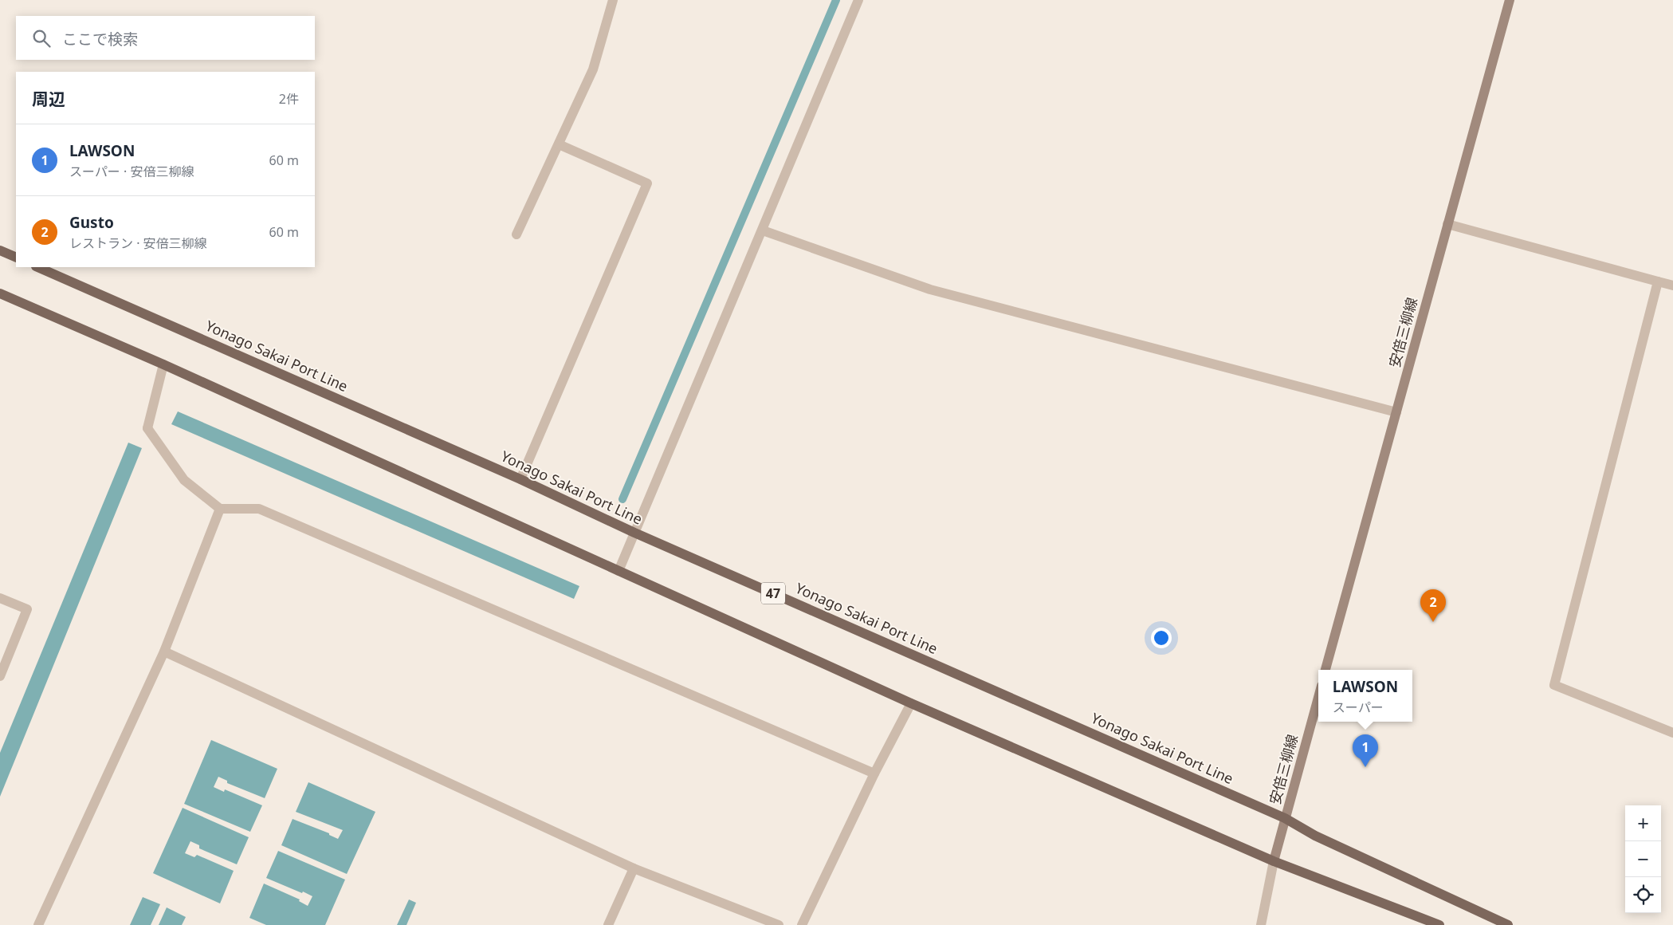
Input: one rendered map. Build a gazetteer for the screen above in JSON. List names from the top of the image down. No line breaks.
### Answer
{"streets":{"main road":["Yonago Sakai Port Line","47"],"street":["安倍三柳線"]},"crossings":[["安倍三柳線","Yonago Sakai Port Line"]],"page":{"search":"ここで検索","heading":["周辺","2件"],"list":[{"mark":"1","name":"LAWSON","note":"スーパー · 安倍三柳線","value":"60 m"},{"mark":"2","name":"Gusto","note":"レストラン · 安倍三柳線","value":"60 m"}],"pins":["2","1"],"popup":["LAWSON","スーパー"],"map_buttons":["+","−"]}}
